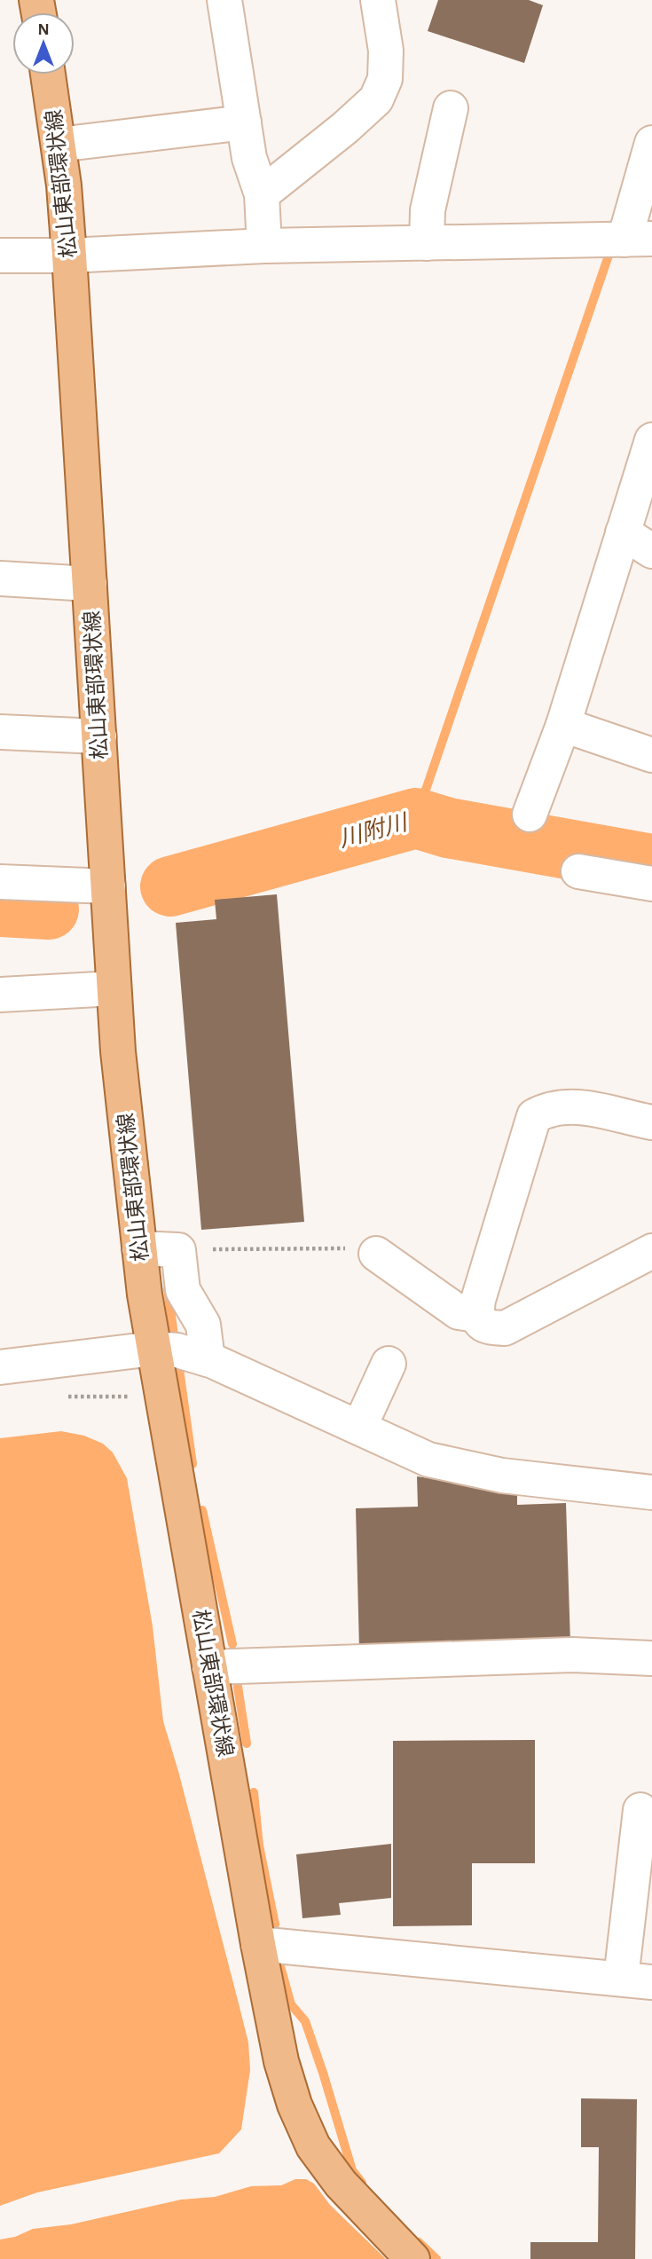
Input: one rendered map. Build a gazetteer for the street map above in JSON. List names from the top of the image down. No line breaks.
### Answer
{"streets":{"main road":["松山東部環状線"]},"water":["川附川"],"north":"top"}
